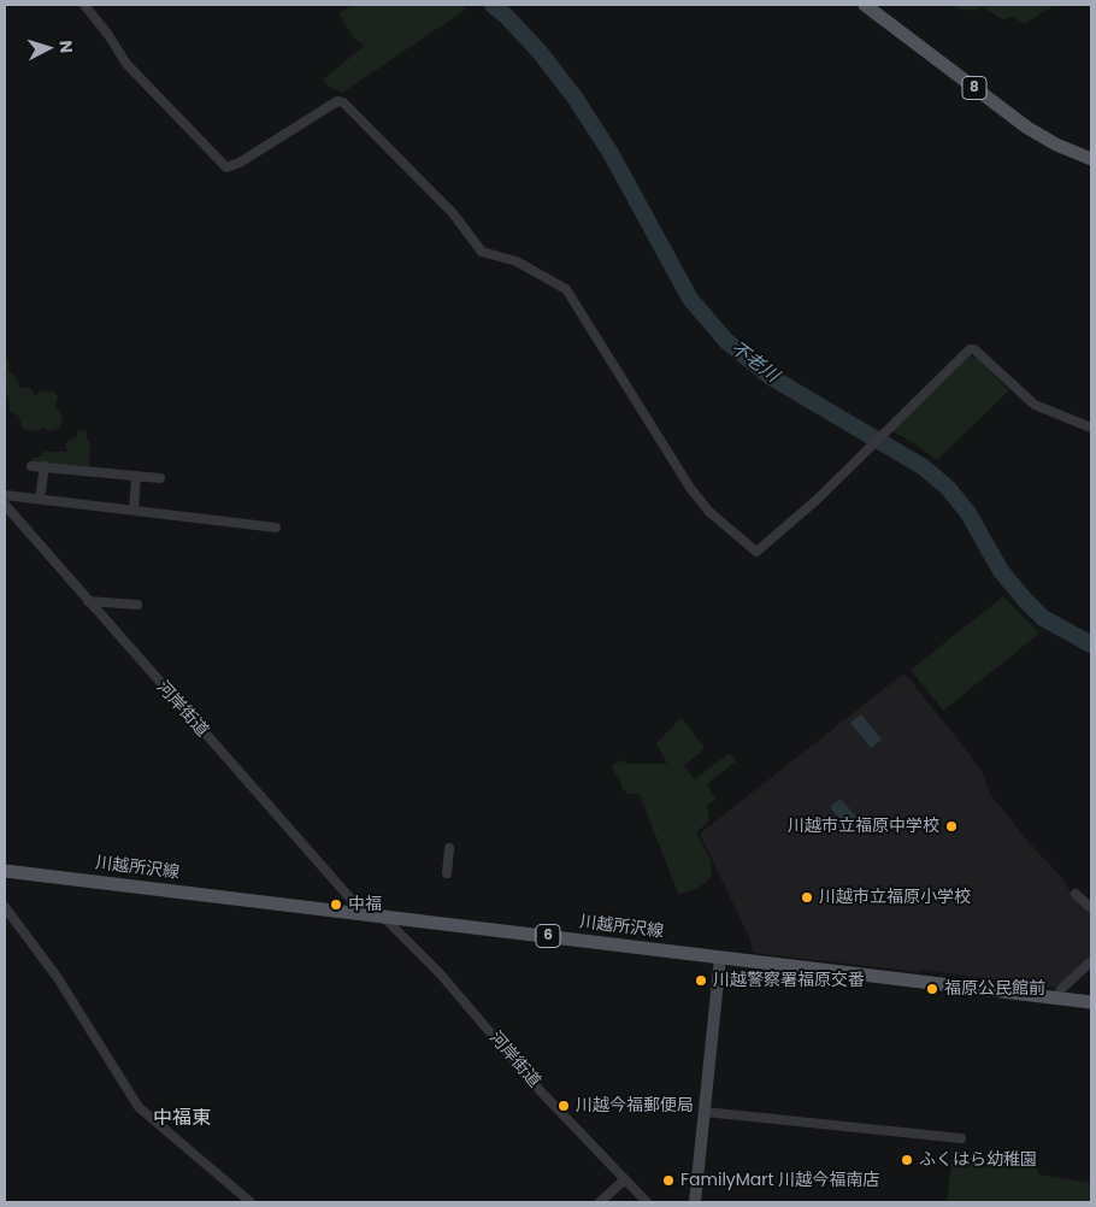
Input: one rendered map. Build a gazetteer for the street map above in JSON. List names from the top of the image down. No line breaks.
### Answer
{"streets":{"main road":["8","川越所沢線","6"],"street":["河岸街道"]},"crossings":[["河岸街道","川越所沢線"]],"districts":["中福東"],"water":["不老川"],"places":["川越市立福原中学校","川越市立福原小学校","中福","川越警察署福原交番","福原公民館前","川越今福郵便局","ふくはら幼稚園","FamilyMart 川越今福南店"],"north":"right"}
